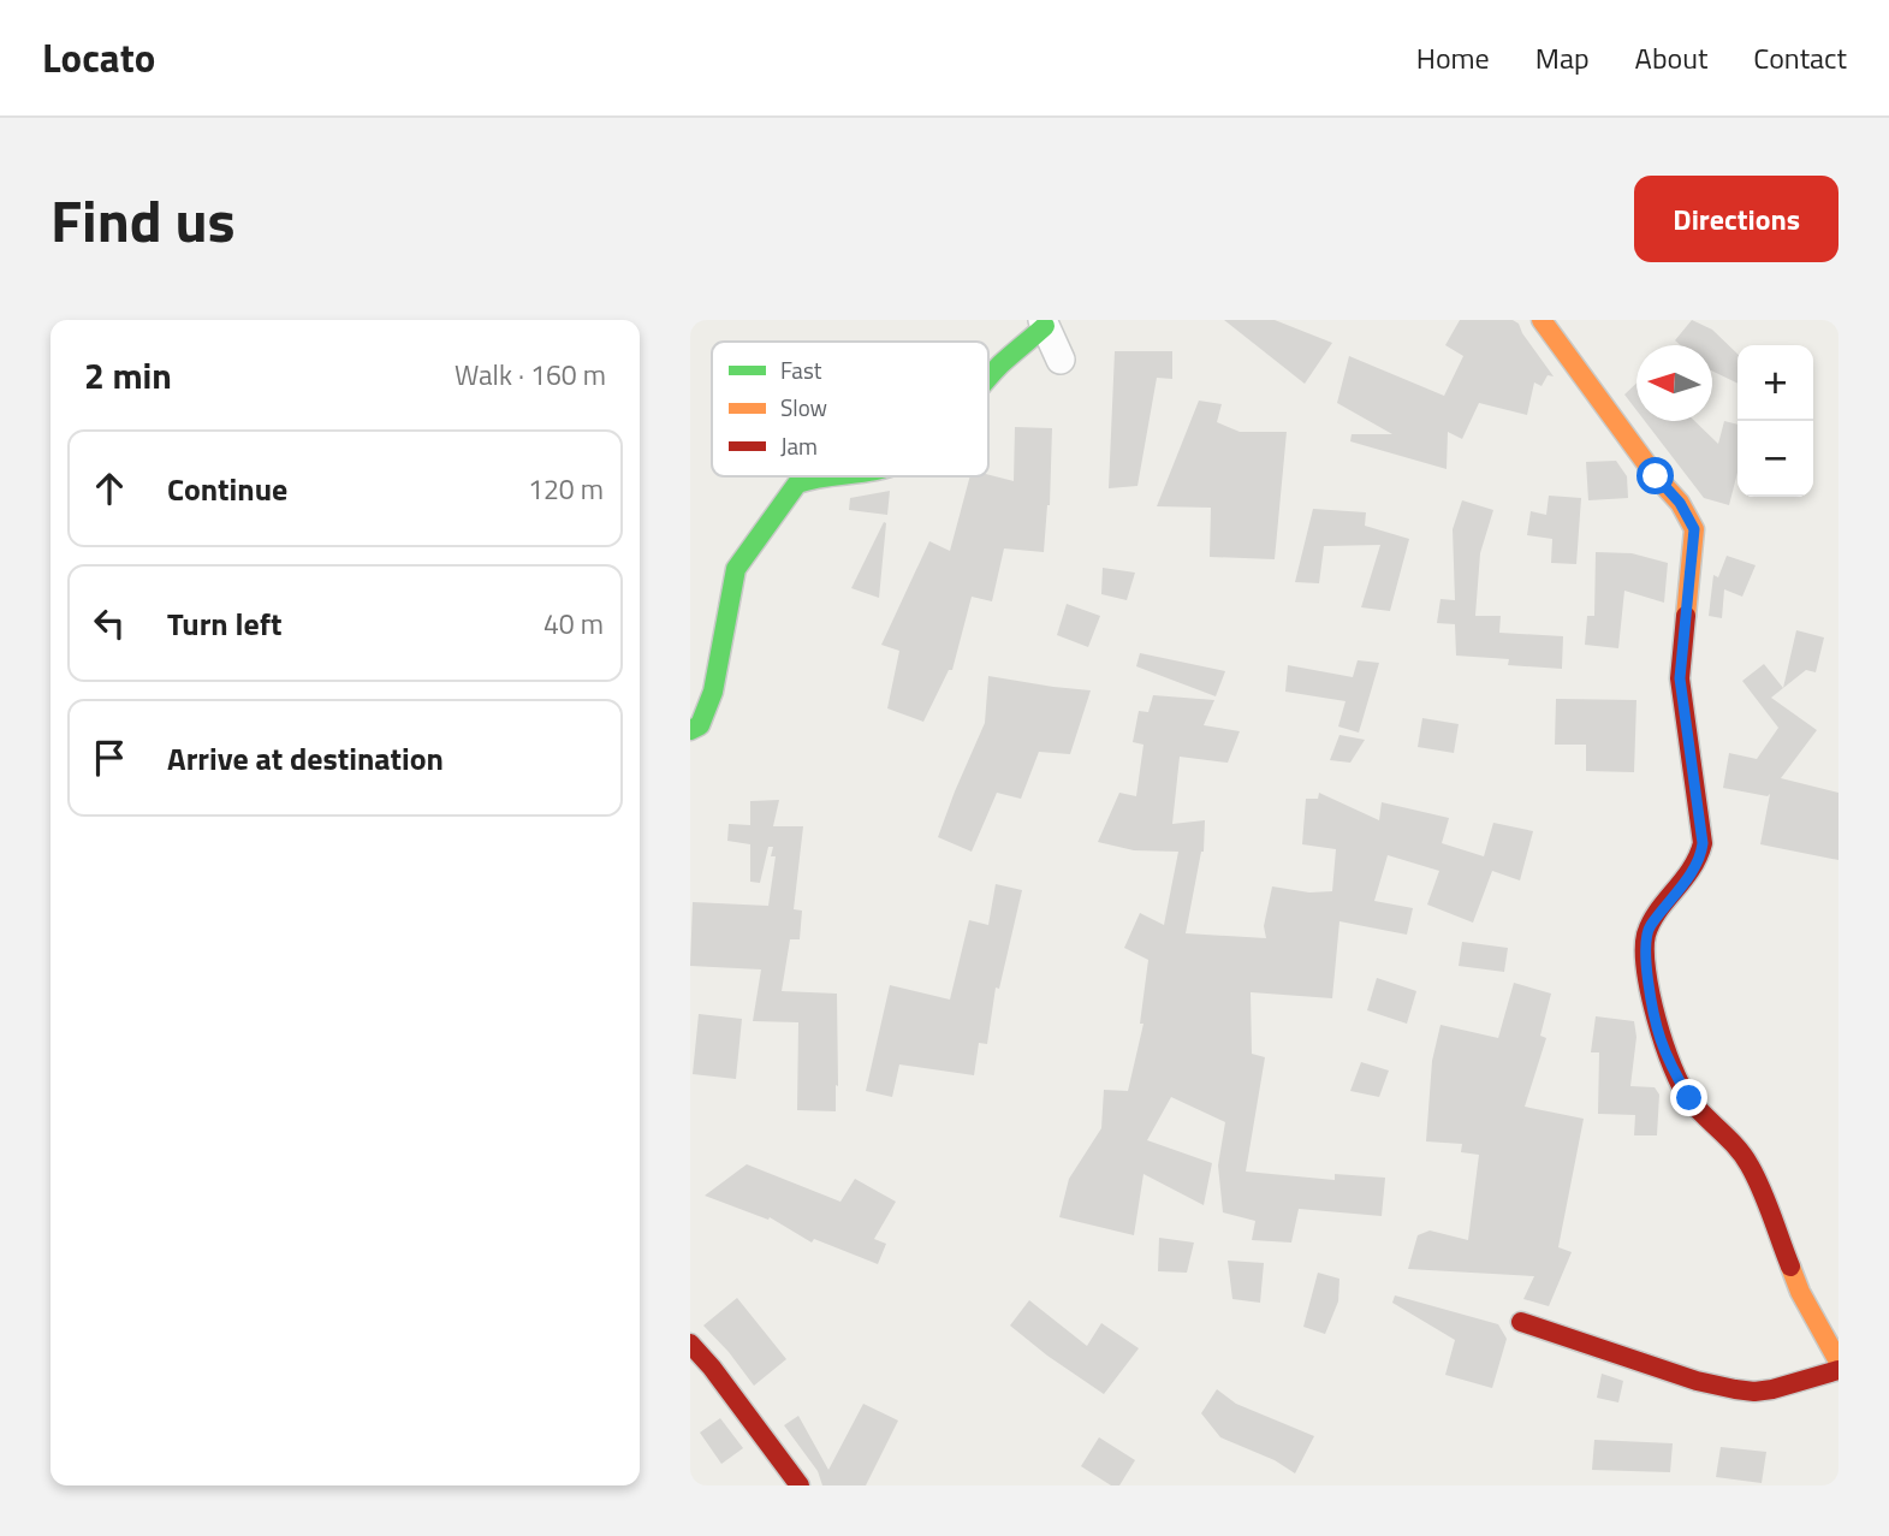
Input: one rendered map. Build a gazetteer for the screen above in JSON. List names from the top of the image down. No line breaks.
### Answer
{"legend":["Fast","Slow","Jam"],"north":"left","page":{"header":"Locato","nav":["Home","Map","About","Contact"],"title":"Find us","buttons":"Directions","heading":["2 min","Walk · 160 m"],"map_buttons":["+","−"],"list":[["Continue","120 m"],["Turn left","40 m"],"Arrive at destination"]}}
